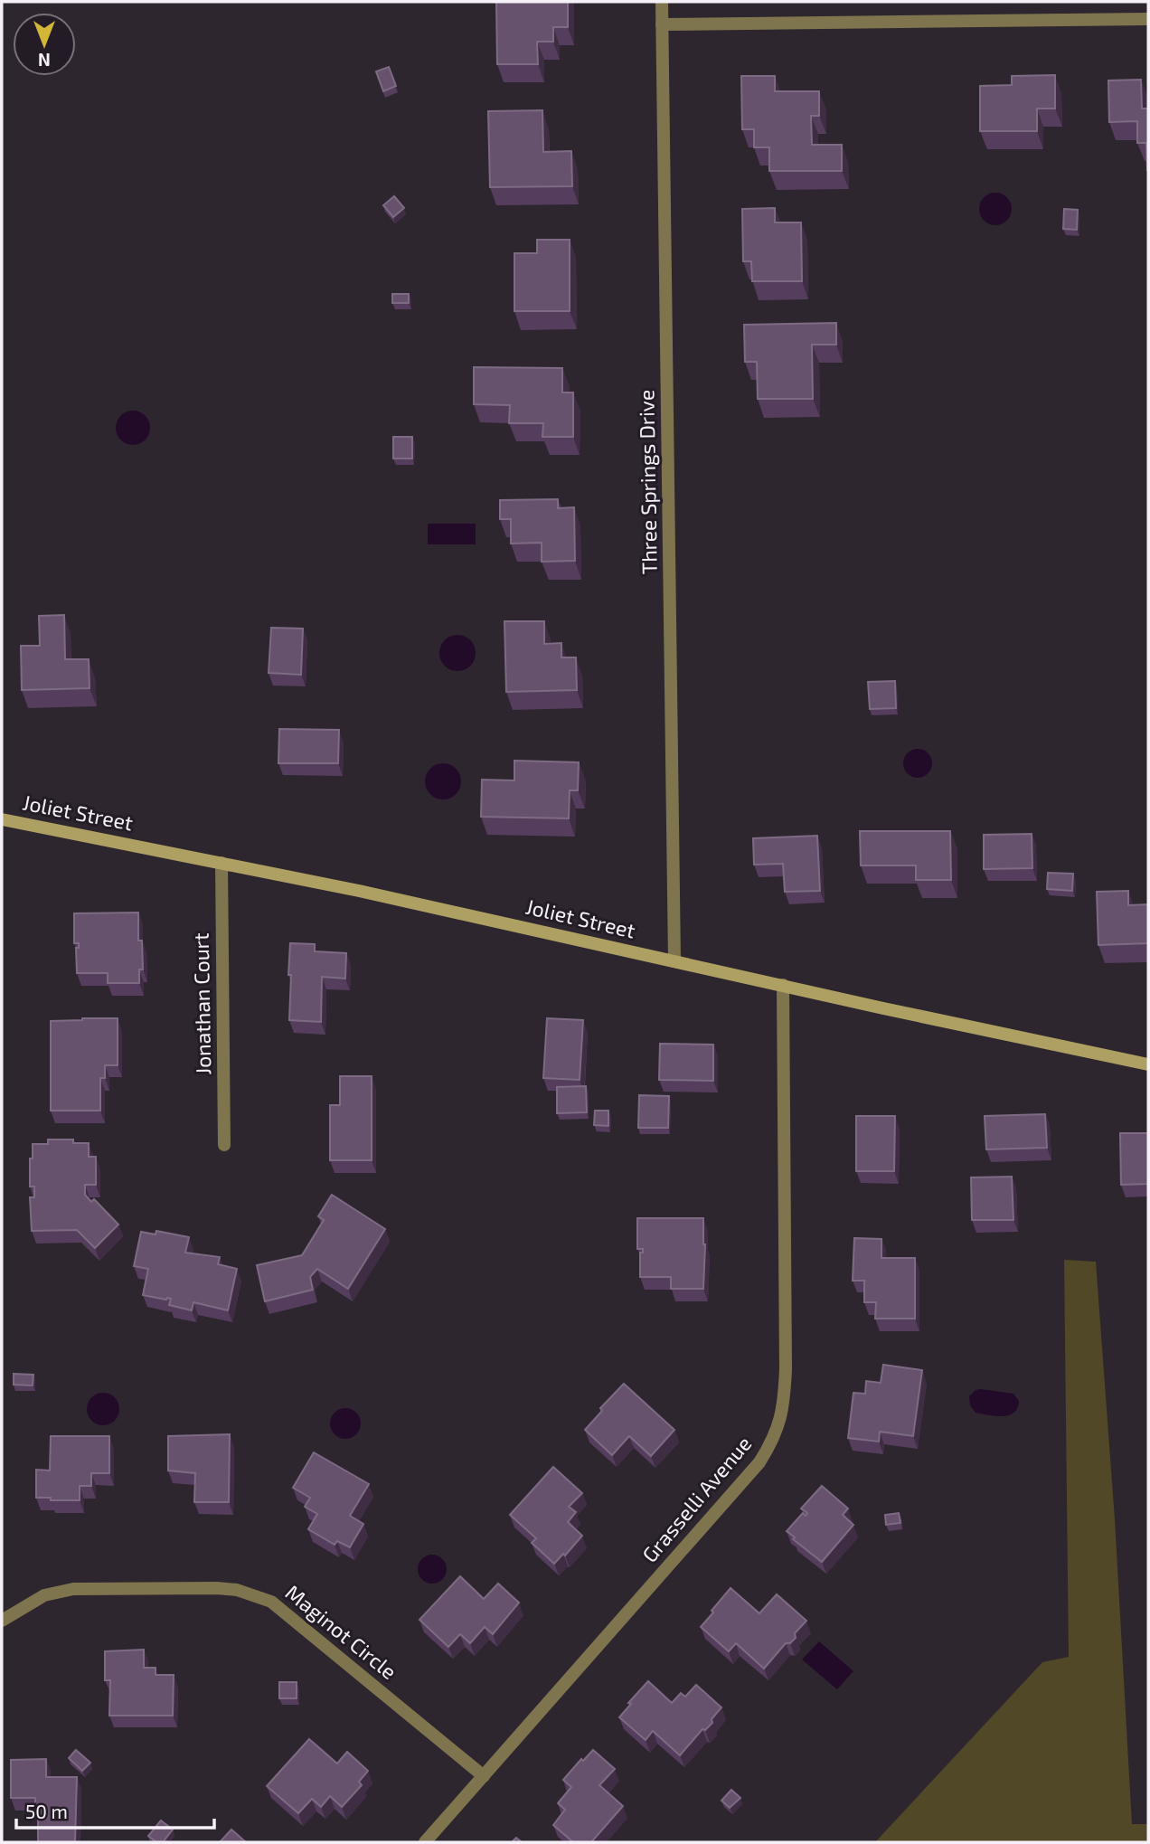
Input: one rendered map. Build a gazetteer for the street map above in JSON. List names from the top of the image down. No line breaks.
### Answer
{"streets":{"street":["Three Springs Drive","Joliet Street","Jonathan Court","Grasselli Avenue","Maginot Circle"]},"crossings":[["Three Springs Drive","Joliet Street"],["Joliet Street","Jonathan Court"],["Joliet Street","Grasselli Avenue"],["Grasselli Avenue","Maginot Circle"]],"scale_bar":"50 m","north":"bottom"}
